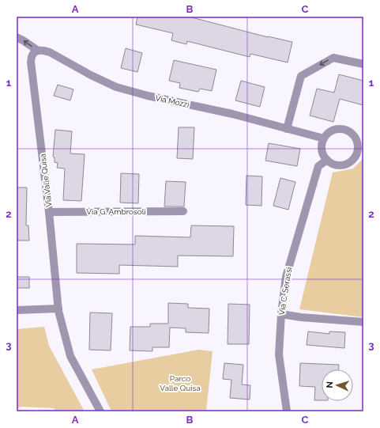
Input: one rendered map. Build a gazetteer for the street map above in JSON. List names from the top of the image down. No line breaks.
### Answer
{"streets":{"street":["Via Mozzi","Via Valle Quisa","Via G. Ambrosoli","Via C. Serassi"]},"crossings":[["Via Mozzi","Via Valle Quisa"],["Via Mozzi","Via C. Serassi"],["Via Valle Quisa","Via G. Ambrosoli"]],"parks":["Parco Valle Quisa"],"north":"left","grid":{"columns":["A","B","C"],"rows":["1","2","3"]}}
